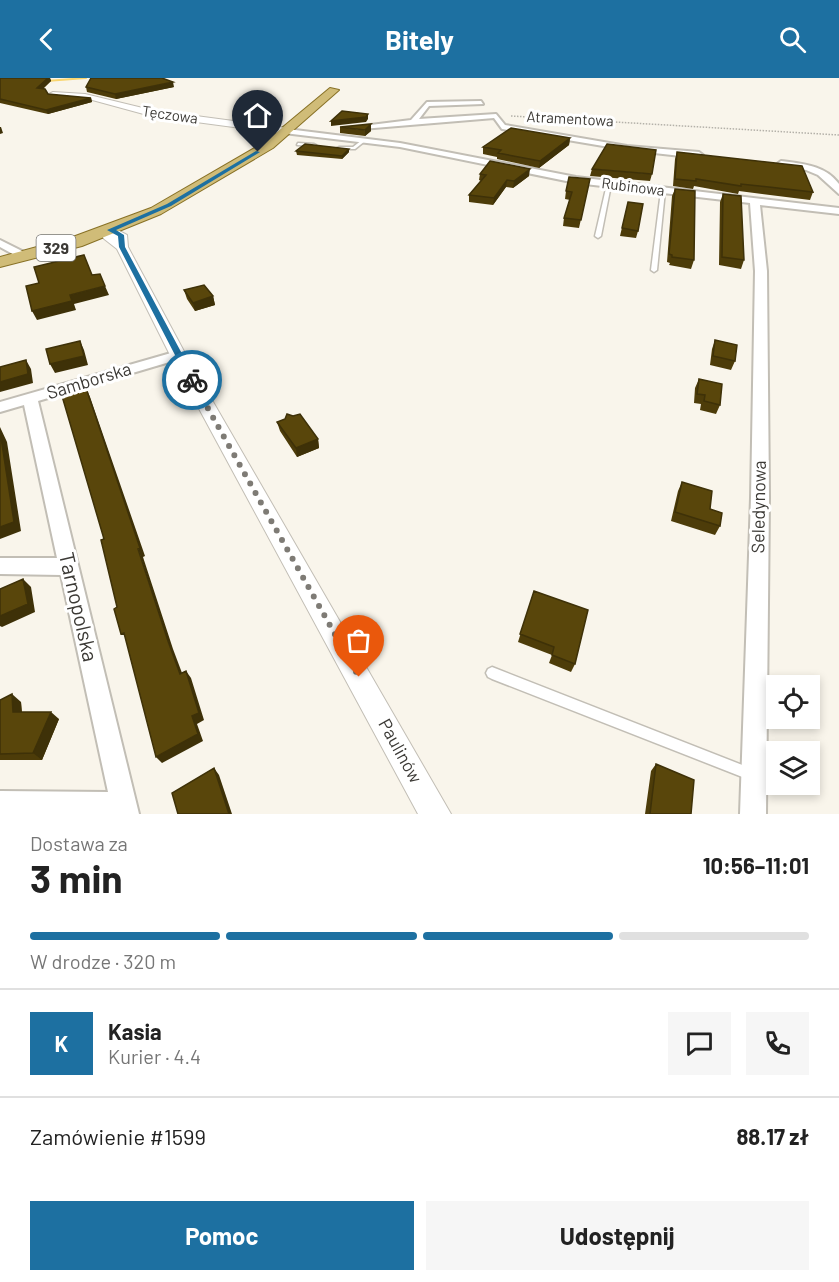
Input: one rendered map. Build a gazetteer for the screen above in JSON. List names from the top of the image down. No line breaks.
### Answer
{"streets":{"main road":["329"],"street":["Tęczowa","Rubinowa","Samborska","Seledynowa","Tarnopolska","Paulinów"],"path":["Atramentowa"]},"crossings":[["Tęczowa","Rubinowa"],["Tęczowa","329"],["Rubinowa","329"],["Rubinowa","Seledynowa"],["329","Paulinów"],["Samborska","Tarnopolska"],["Samborska","Paulinów"]],"page":{"header":"Bitely","heading":["3 min","Dostawa za","10:56–11:01"],"panel":["Kasia","Kurier · 4.4","Zamówienie #1599","88.17 zł"],"bar":"W drodze · 320 m","round":"K","buttons":["Pomoc","Udostępnij"]}}
